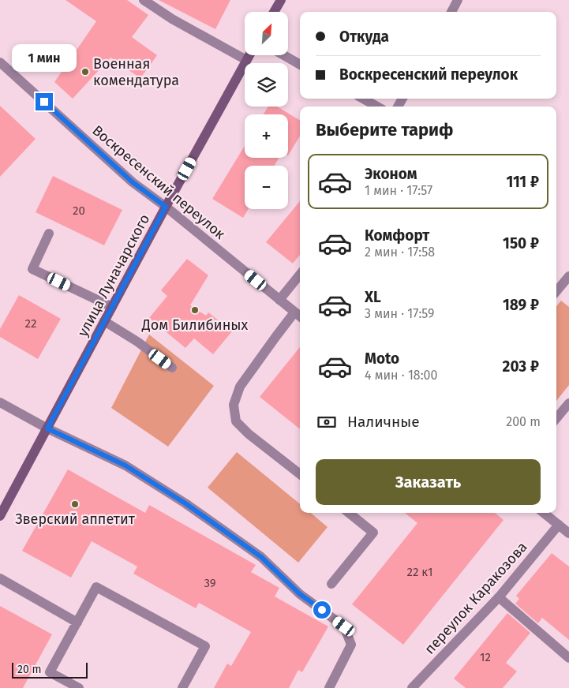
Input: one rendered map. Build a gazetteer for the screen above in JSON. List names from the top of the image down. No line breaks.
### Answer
{"streets":{"main road":["улица Луначарского"],"street":["Воскресенский переулок","переулок Каракозова"]},"crossings":[["Воскресенский переулок","улица Луначарского"]],"places":["Военная комендатура","Дом Билибиных","Зверский аппетит"],"house_numbers":["20","22","22 к1","39","12"],"scale_bar":"20 m","north":"top right","page":{"map_buttons":["+","−"],"banner":["Откуда","Воскресенский переулок"],"bubble":"1 мин","heading":"Выберите тариф","list":[{"name":"Эконом","note":"1 мин · 17:57","value":"111 ₽"},{"name":"Комфорт","note":"2 мин · 17:58","value":"150 ₽"},{"name":"XL","note":"3 мин · 17:59","value":"189 ₽"},{"name":"Moto","note":"4 мин · 18:00","value":"203 ₽"}],"pay":["Наличные","200 m"],"buttons":"Заказать","scale":"20 m"}}
